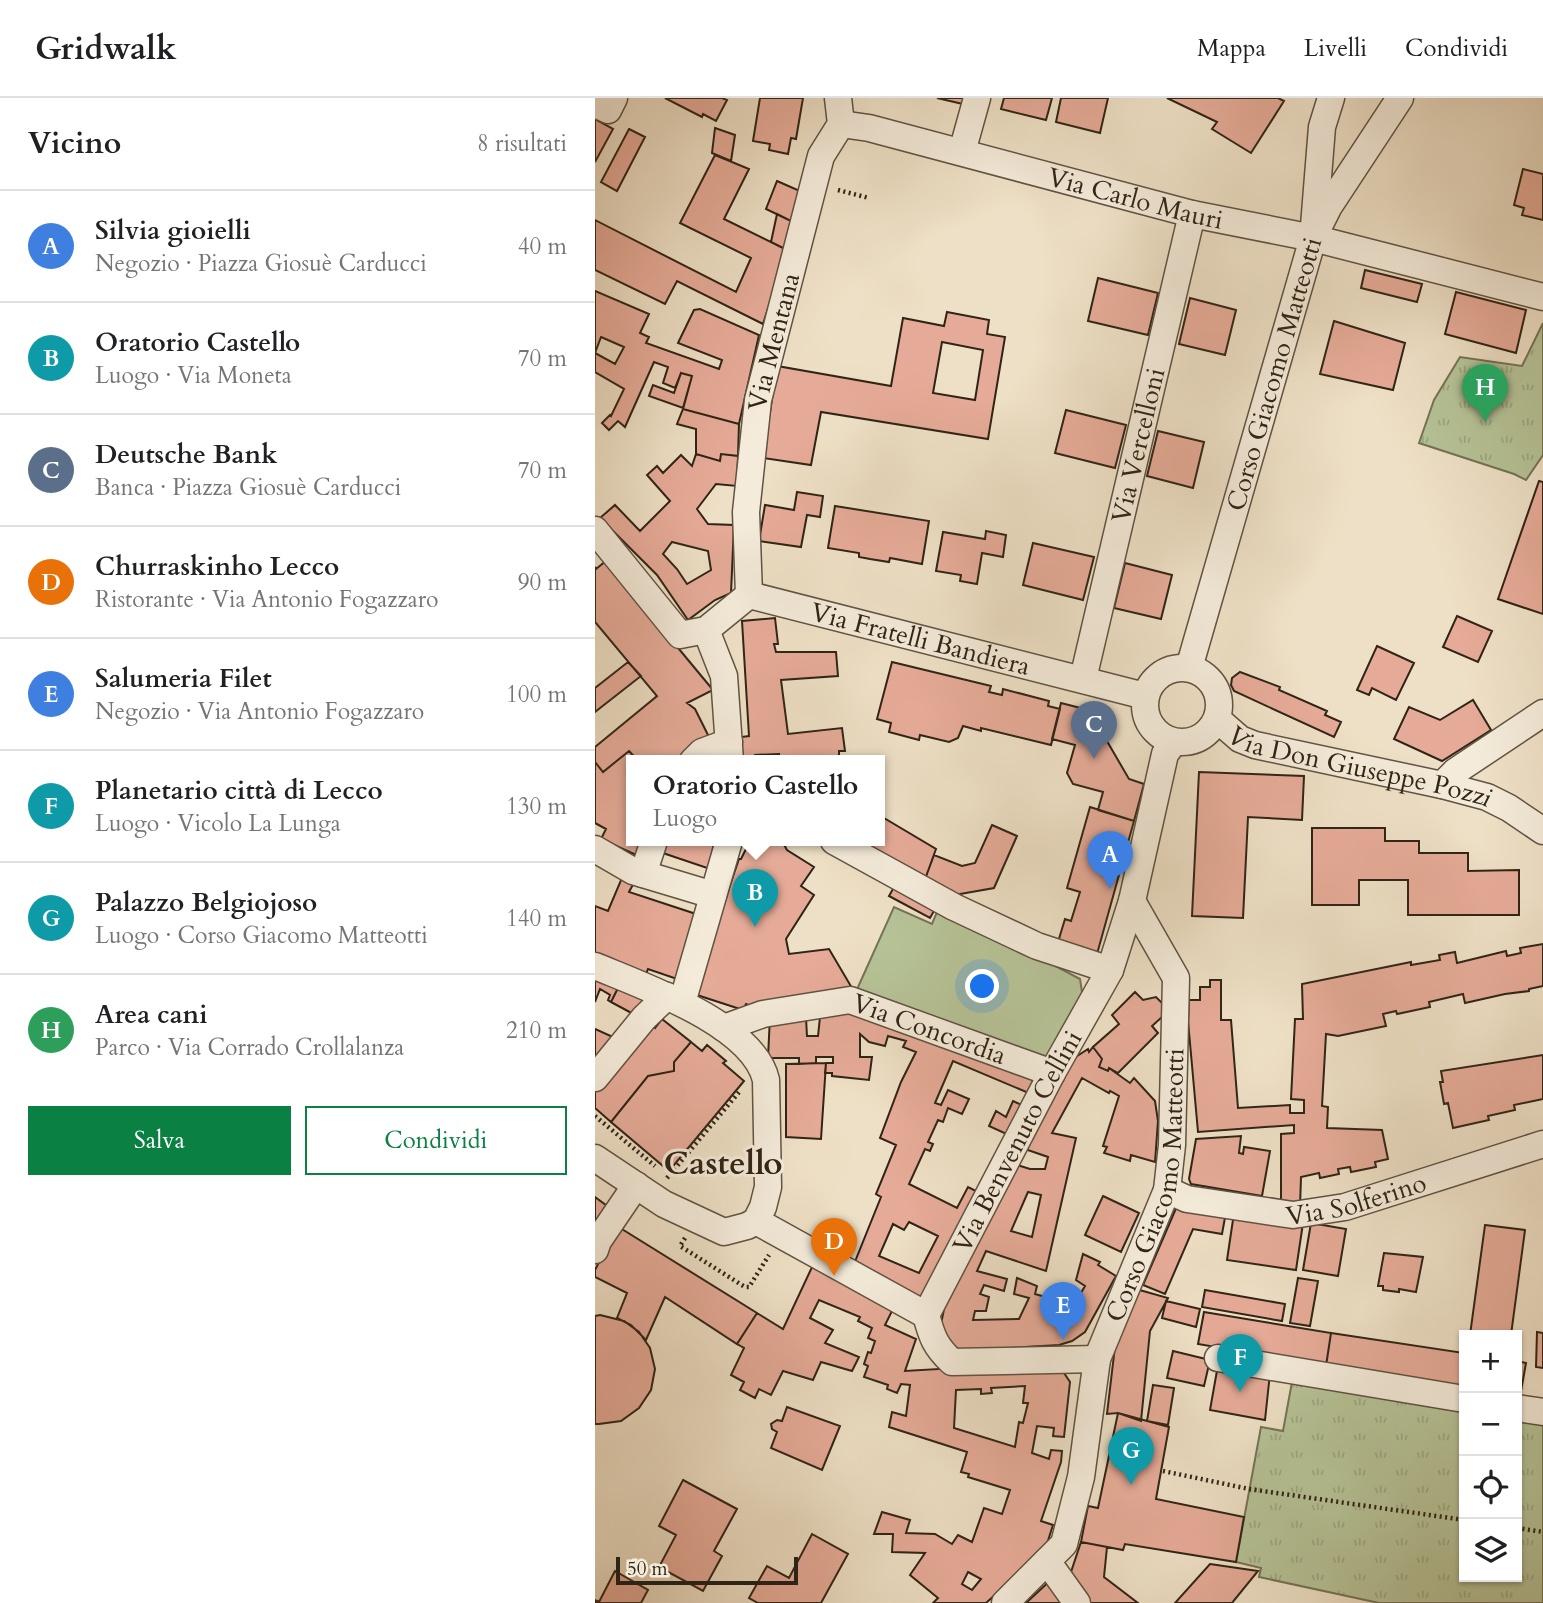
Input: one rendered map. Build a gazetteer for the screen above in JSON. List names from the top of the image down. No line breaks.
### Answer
{"streets":{"street":["Via Carlo Mauri","Via Mentana","Corso Giacomo Matteotti","Via Vercelloni","Via Fratelli Bandiera","Via Don Giuseppe Pozzi","Via Concordia","Via Benvenuto Cellini","Via Solferino"]},"crossings":[["Via Carlo Mauri","Via Mentana"],["Via Carlo Mauri","Corso Giacomo Matteotti"],["Via Carlo Mauri","Via Vercelloni"],["Via Mentana","Via Fratelli Bandiera"],["Corso Giacomo Matteotti","Via Fratelli Bandiera"],["Corso Giacomo Matteotti","Via Don Giuseppe Pozzi"],["Corso Giacomo Matteotti","Via Solferino"],["Via Vercelloni","Via Fratelli Bandiera"],["Via Fratelli Bandiera","Via Don Giuseppe Pozzi"],["Via Concordia","Via Benvenuto Cellini"]],"districts":["Castello"],"scale_bar":"50 m","page":{"header":"Gridwalk","nav":["Mappa","Livelli","Condividi"],"heading":["Vicino","8 risultati"],"list":[{"mark":"A","name":"Silvia gioielli","note":"Negozio · Piazza Giosuè Carducci","value":"40 m"},{"mark":"B","name":"Oratorio Castello","note":"Luogo · Via Moneta","value":"70 m"},{"mark":"C","name":"Deutsche Bank","note":"Banca · Piazza Giosuè Carducci","value":"70 m"},{"mark":"D","name":"Churraskinho Lecco","note":"Ristorante · Via Antonio Fogazzaro","value":"90 m"},{"mark":"E","name":"Salumeria Filet","note":"Negozio · Via Antonio Fogazzaro","value":"100 m"},{"mark":"F","name":"Planetario città di Lecco","note":"Luogo · Vicolo La Lunga","value":"130 m"},{"mark":"G","name":"Palazzo Belgiojoso","note":"Luogo · Corso Giacomo Matteotti","value":"140 m"},{"mark":"H","name":"Area cani","note":"Parco · Via Corrado Crollalanza","value":"210 m"}],"pins":["H","C","A","B","D","E","F","G"],"popup":["Oratorio Castello","Luogo"],"buttons":["Salva","Condividi"],"map_buttons":["+","−"],"scale":"50 m"}}
